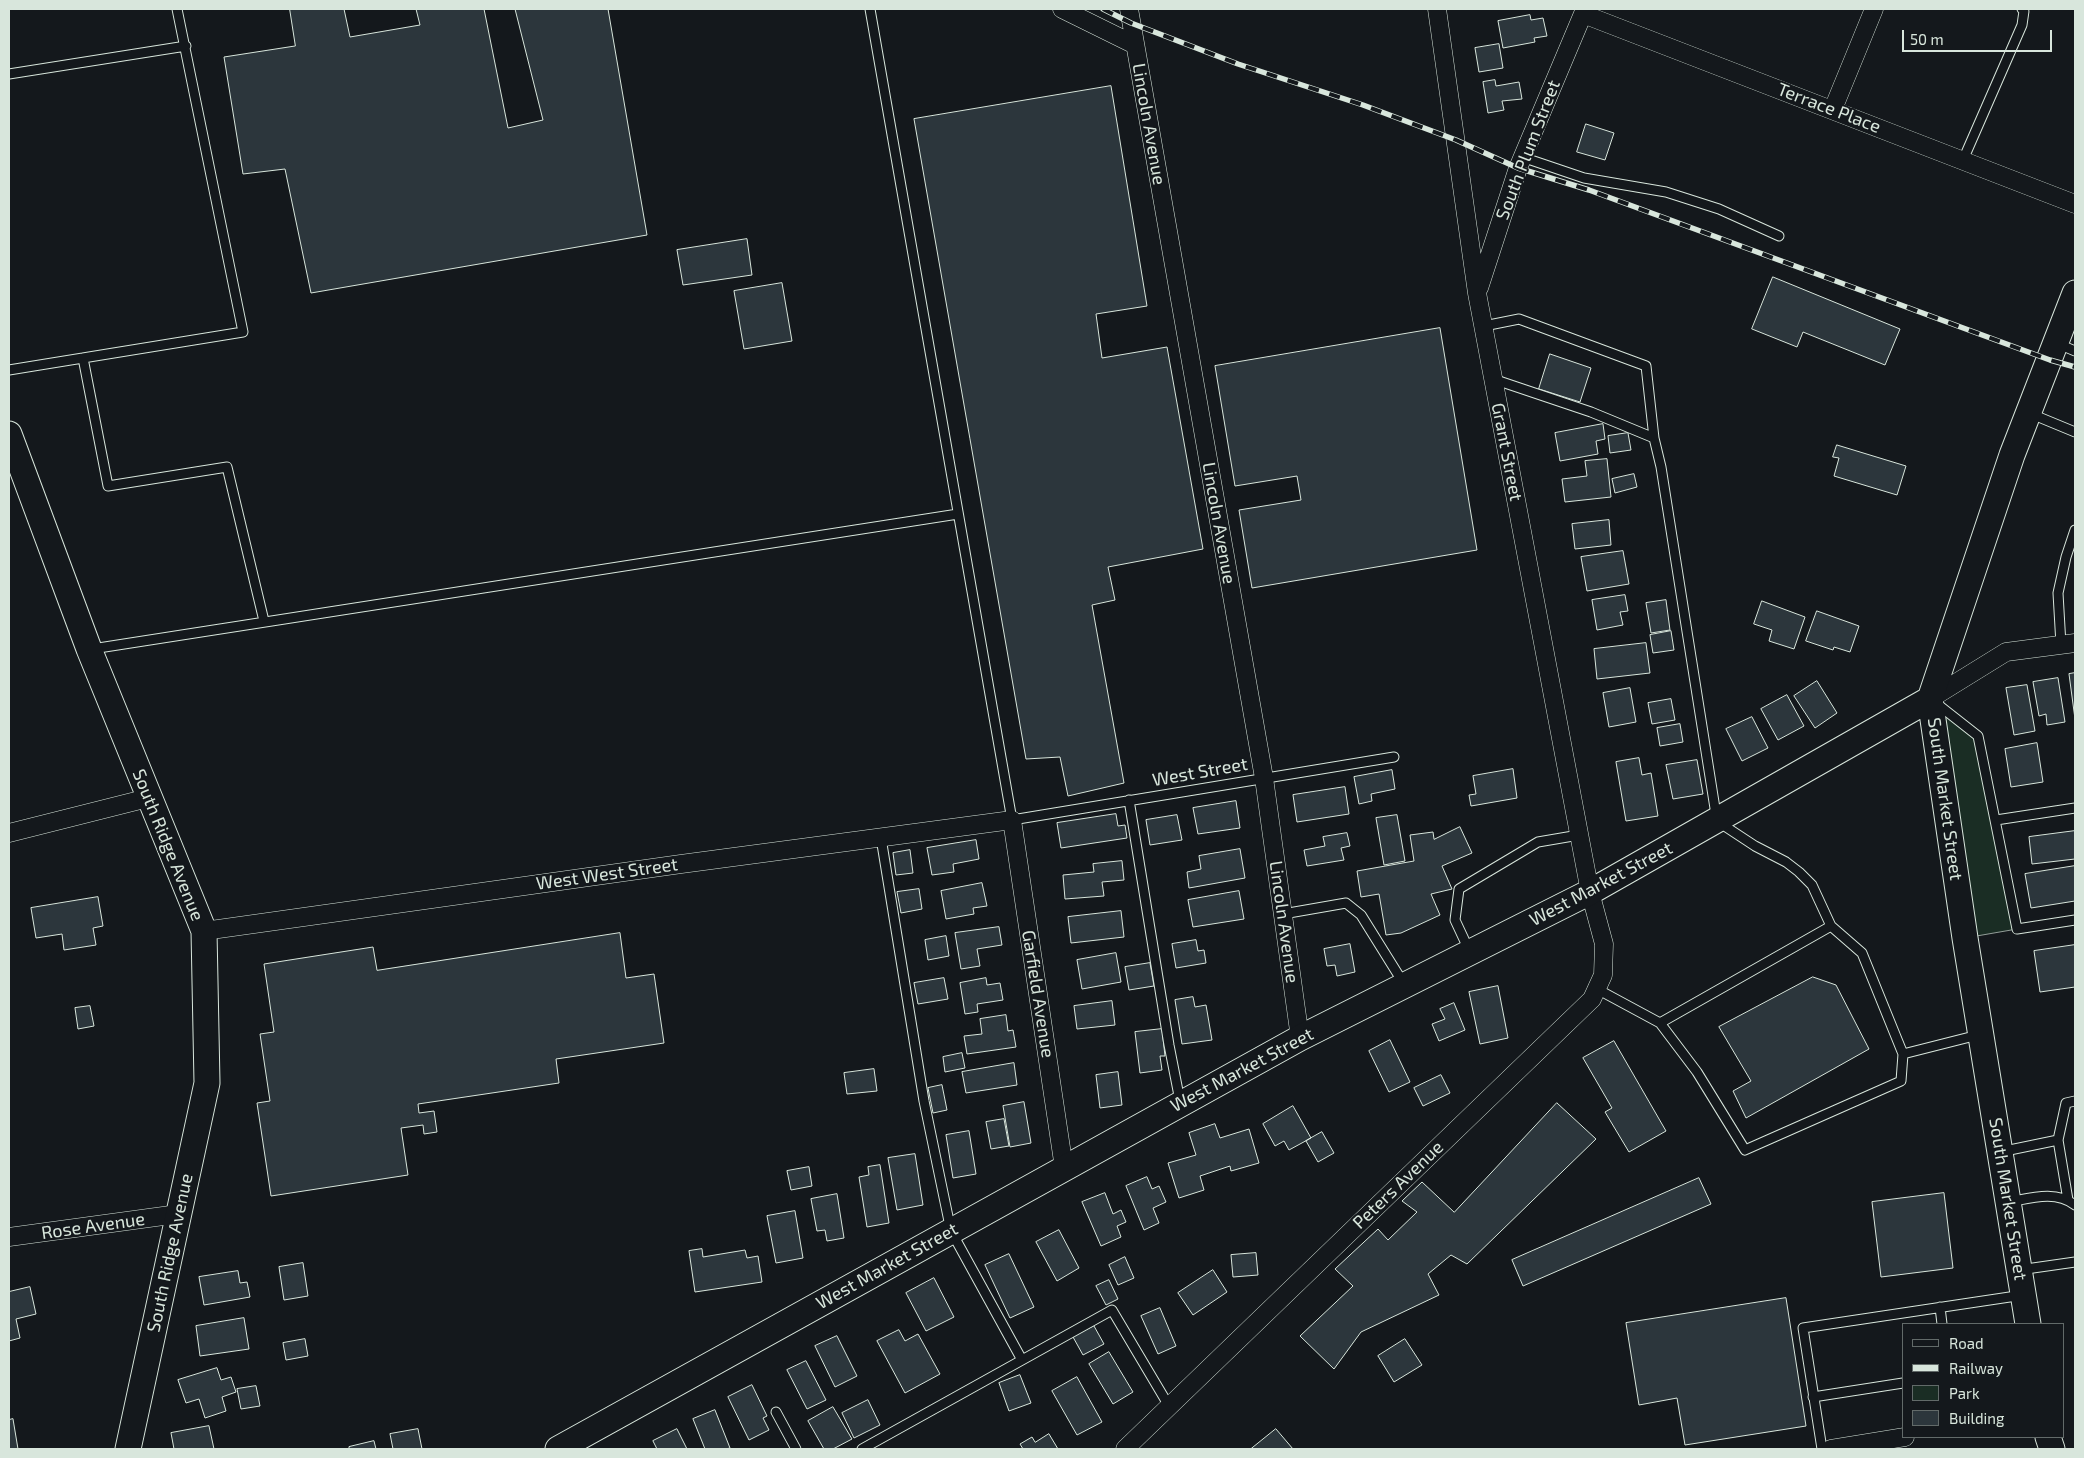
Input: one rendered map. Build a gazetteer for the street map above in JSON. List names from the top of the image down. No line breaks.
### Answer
{"streets":{"main road":["South Market Street","South Ridge Avenue","West Market Street"],"street":["Terrace Place","Lincoln Avenue","South Plum Street","Grant Street","West West Street","Garfield Avenue","Peters Avenue","Rose Avenue"],"lane":["West Street"]},"crossings":[["Terrace Place","South Plum Street"],["Lincoln Avenue","West Street"],["Lincoln Avenue","West Market Street"],["South Plum Street","Grant Street"],["Grant Street","West Market Street"],["Grant Street","Peters Avenue"],["West Street","West West Street"],["West Street","Garfield Avenue"],["South Market Street","West Market Street"],["South Ridge Avenue","West West Street"],["South Ridge Avenue","Rose Avenue"],["West West Street","Garfield Avenue"],["West Market Street","Garfield Avenue"],["West Market Street","Peters Avenue"]],"legend":["Road","Railway","Park","Building"],"scale_bar":"50 m"}
